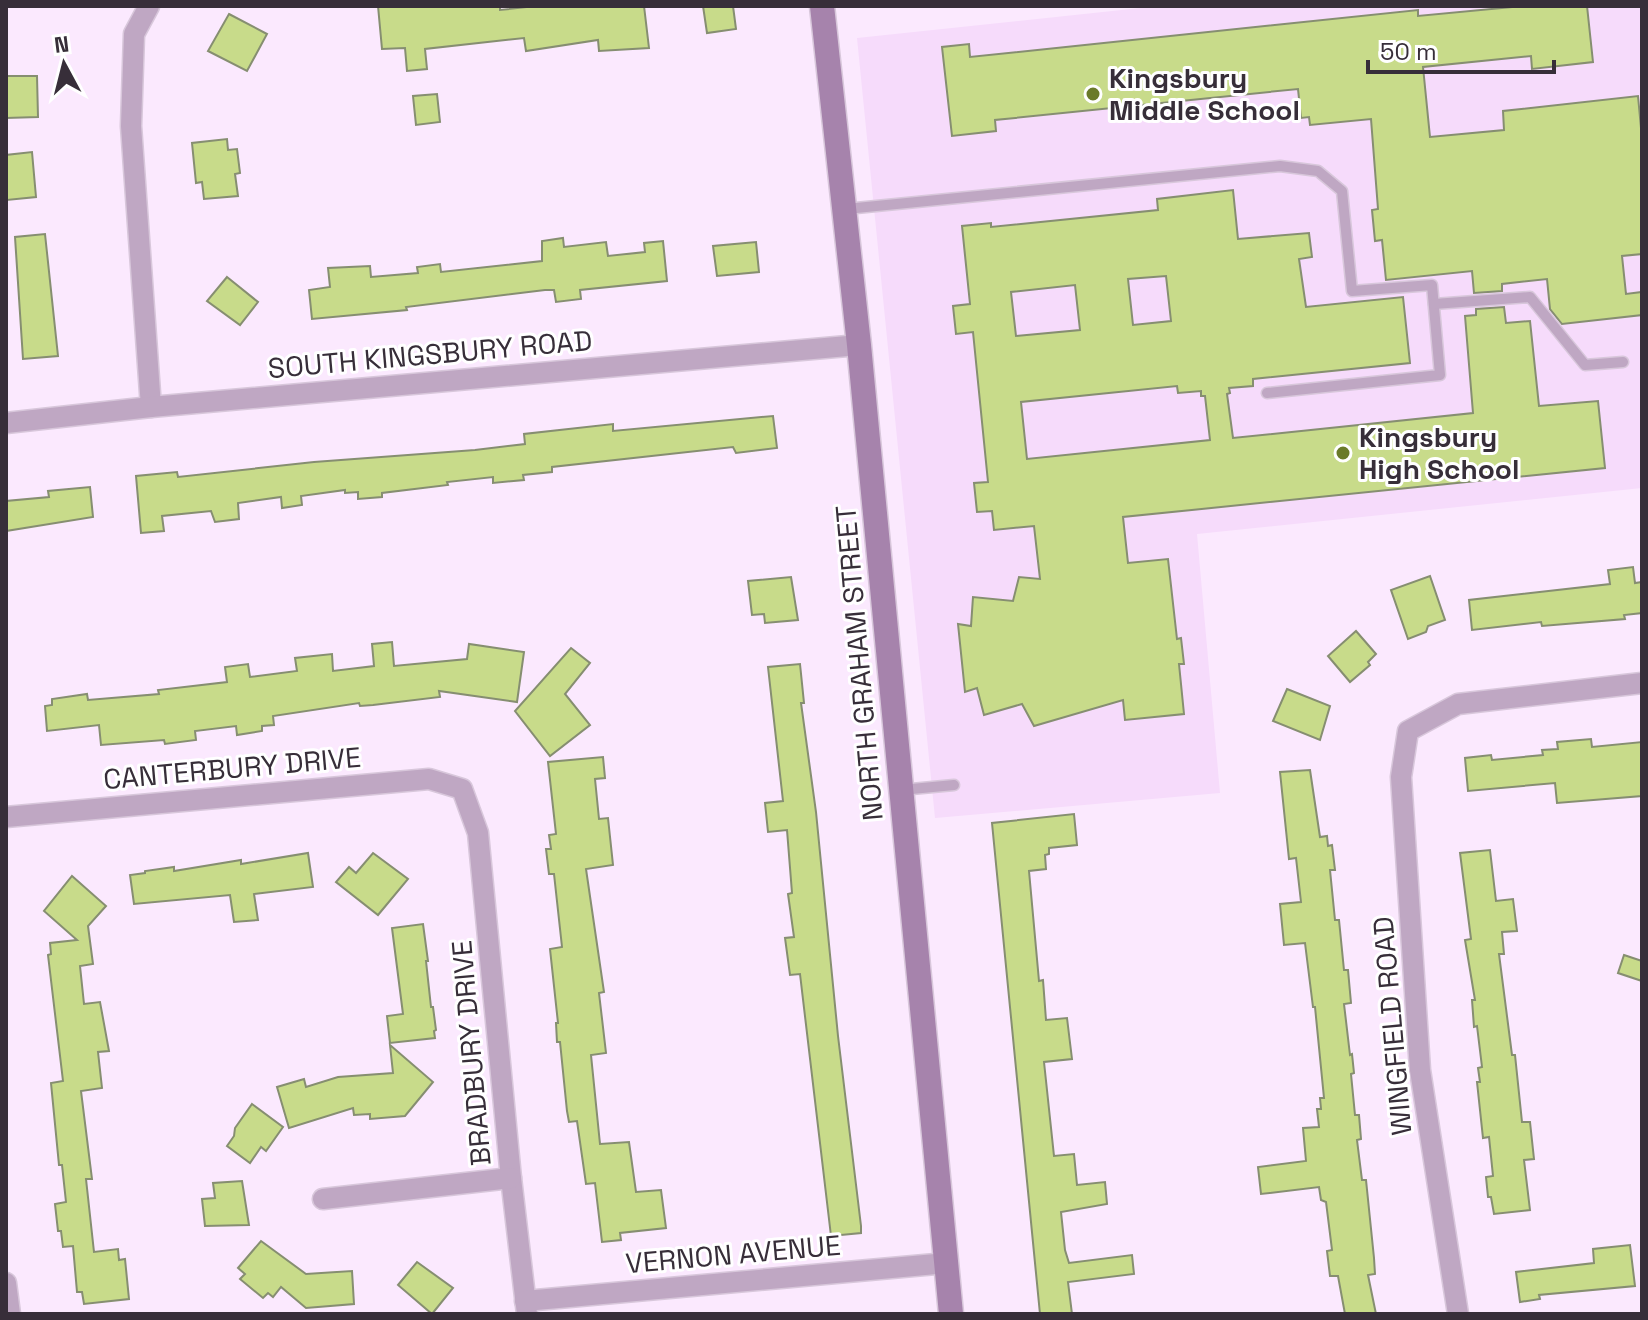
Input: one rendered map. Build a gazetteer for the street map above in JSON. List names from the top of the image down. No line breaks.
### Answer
{"streets":{"main road":["NORTH GRAHAM STREET"],"street":["SOUTH KINGSBURY ROAD","CANTERBURY DRIVE","WINGFIELD ROAD","BRADBURY DRIVE","VERNON AVENUE"]},"crossings":[["SOUTH KINGSBURY ROAD","NORTH GRAHAM STREET"],["NORTH GRAHAM STREET","VERNON AVENUE"],["CANTERBURY DRIVE","BRADBURY DRIVE"],["BRADBURY DRIVE","VERNON AVENUE"]],"places":["Kingsbury Middle School","Kingsbury High School"],"scale_bar":"50 m","north":"top"}
